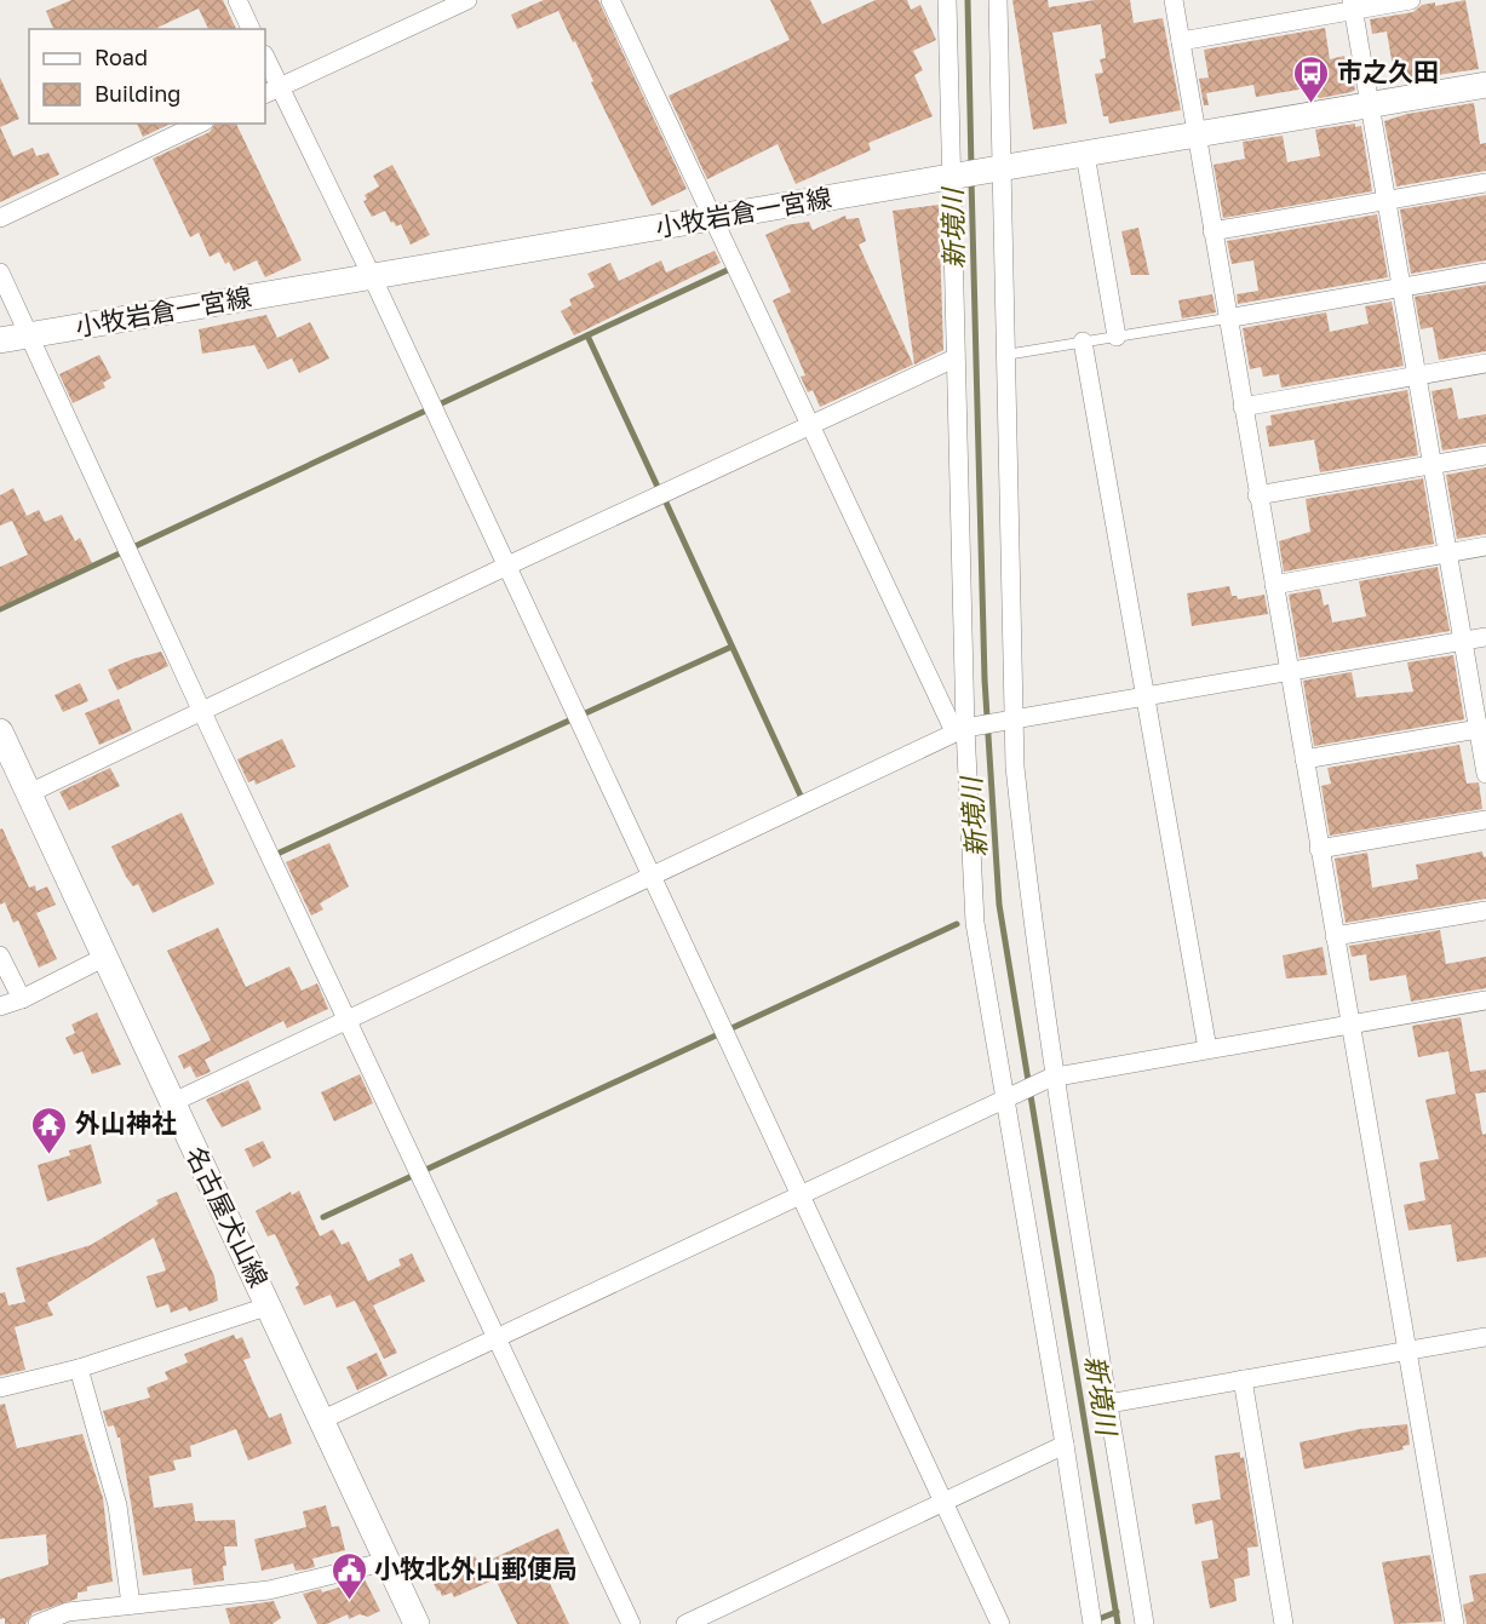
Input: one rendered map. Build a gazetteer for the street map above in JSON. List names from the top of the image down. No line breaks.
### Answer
{"streets":{"main road":["小牧岩倉一宮線","名古屋犬山線"]},"water":["新境川"],"places":{"bus stop":["市之久田"],"temple":["外山神社"],"public building":["小牧北外山郵便局"]},"legend":["Road","Building"]}
